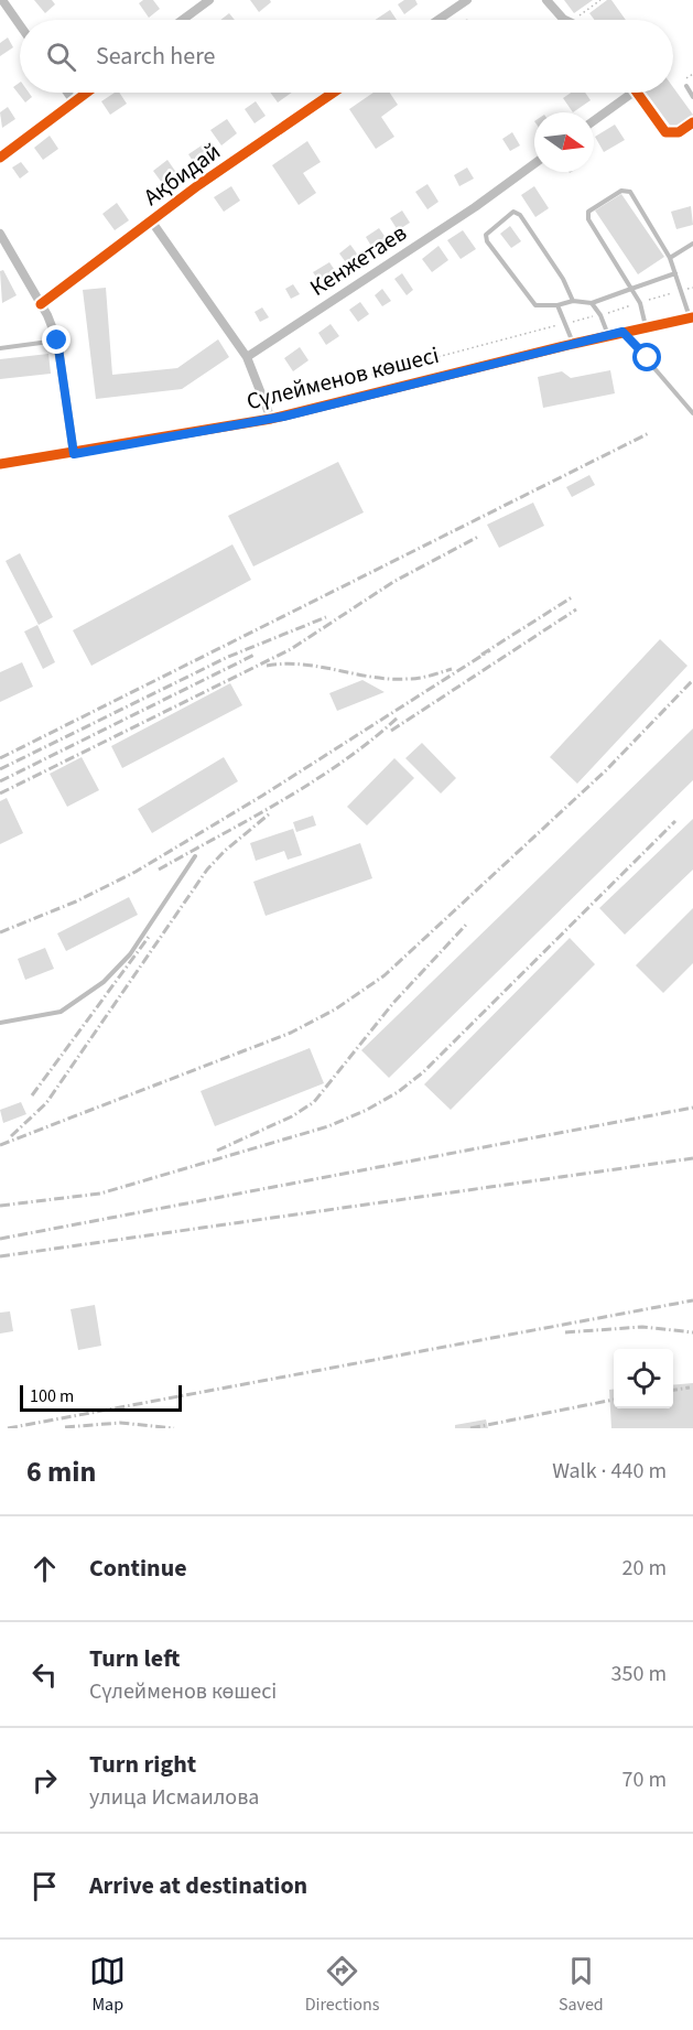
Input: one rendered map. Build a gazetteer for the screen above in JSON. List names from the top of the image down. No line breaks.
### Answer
{"streets":{"street":["Ақбидай","Кенжетаев","Сүлейменов көшесі"]},"scale_bar":"100 m","north":"right","page":{"search":"Search here","scale":"100 m","heading":["6 min","Walk · 440 m"],"list":[["Continue","20 m"],["Turn left","Сүлейменов көшесі","350 m"],["Turn right","улица Исмаилова","70 m"],"Arrive at destination"],"nav":["Map","Directions","Saved"]}}
